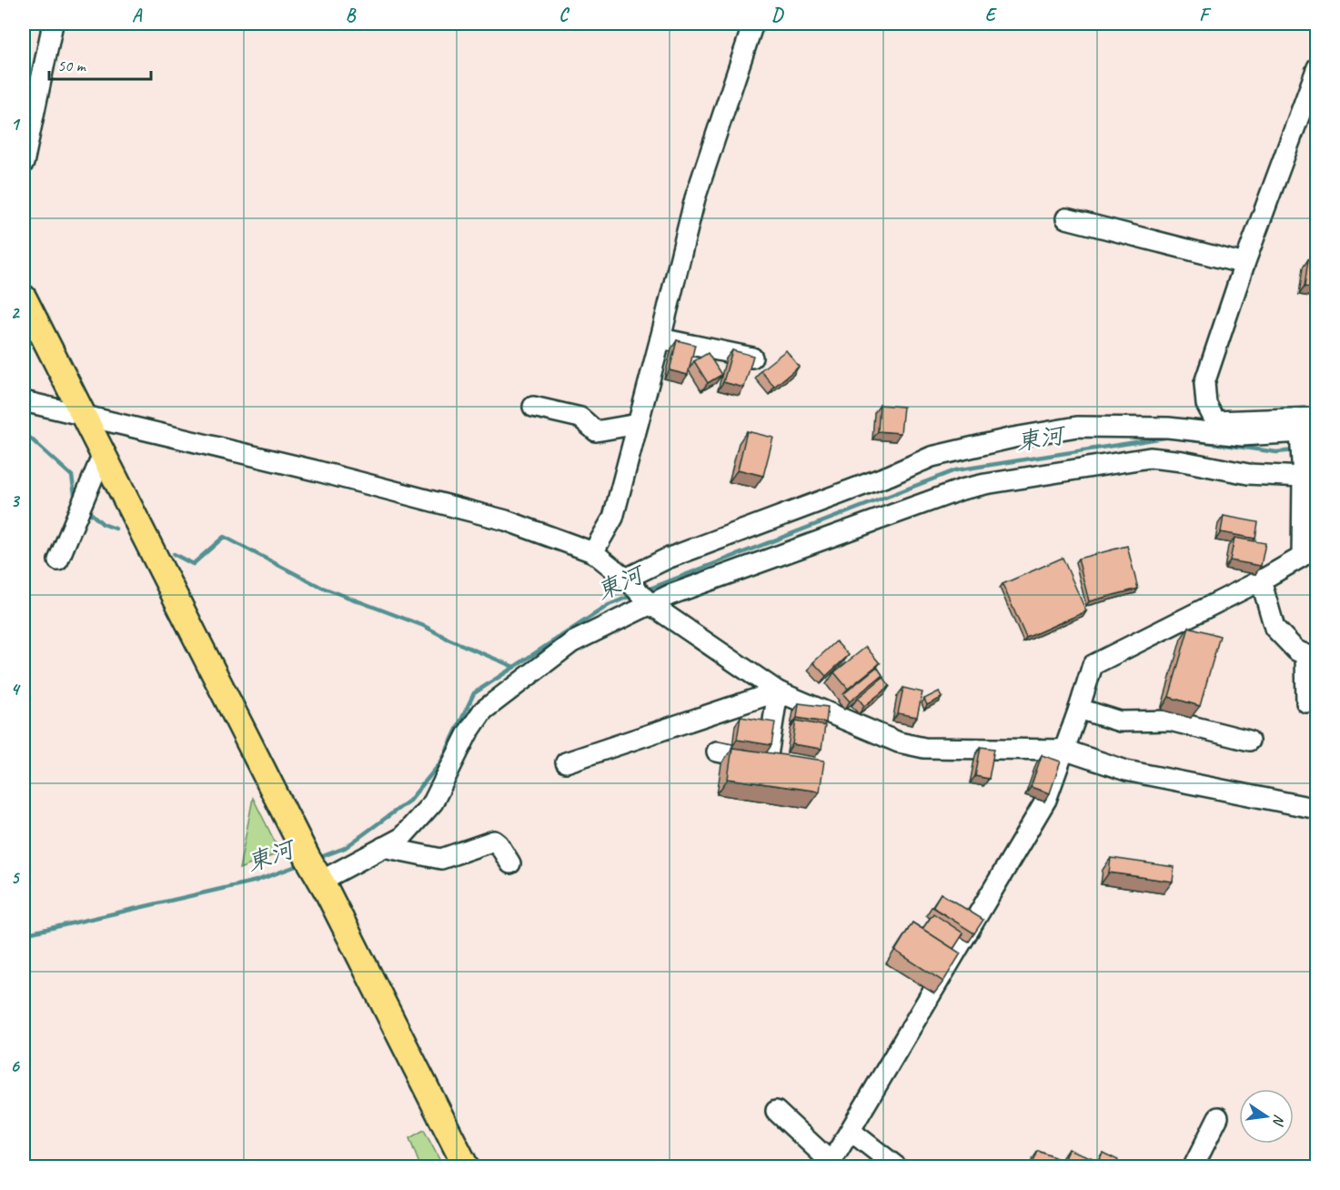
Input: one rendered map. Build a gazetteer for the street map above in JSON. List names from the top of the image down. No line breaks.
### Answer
{"water":["東河"],"scale_bar":"50 m","north":"right","grid":{"columns":["A","B","C","D","E","F"],"rows":["1","2","3","4","5","6"]}}
